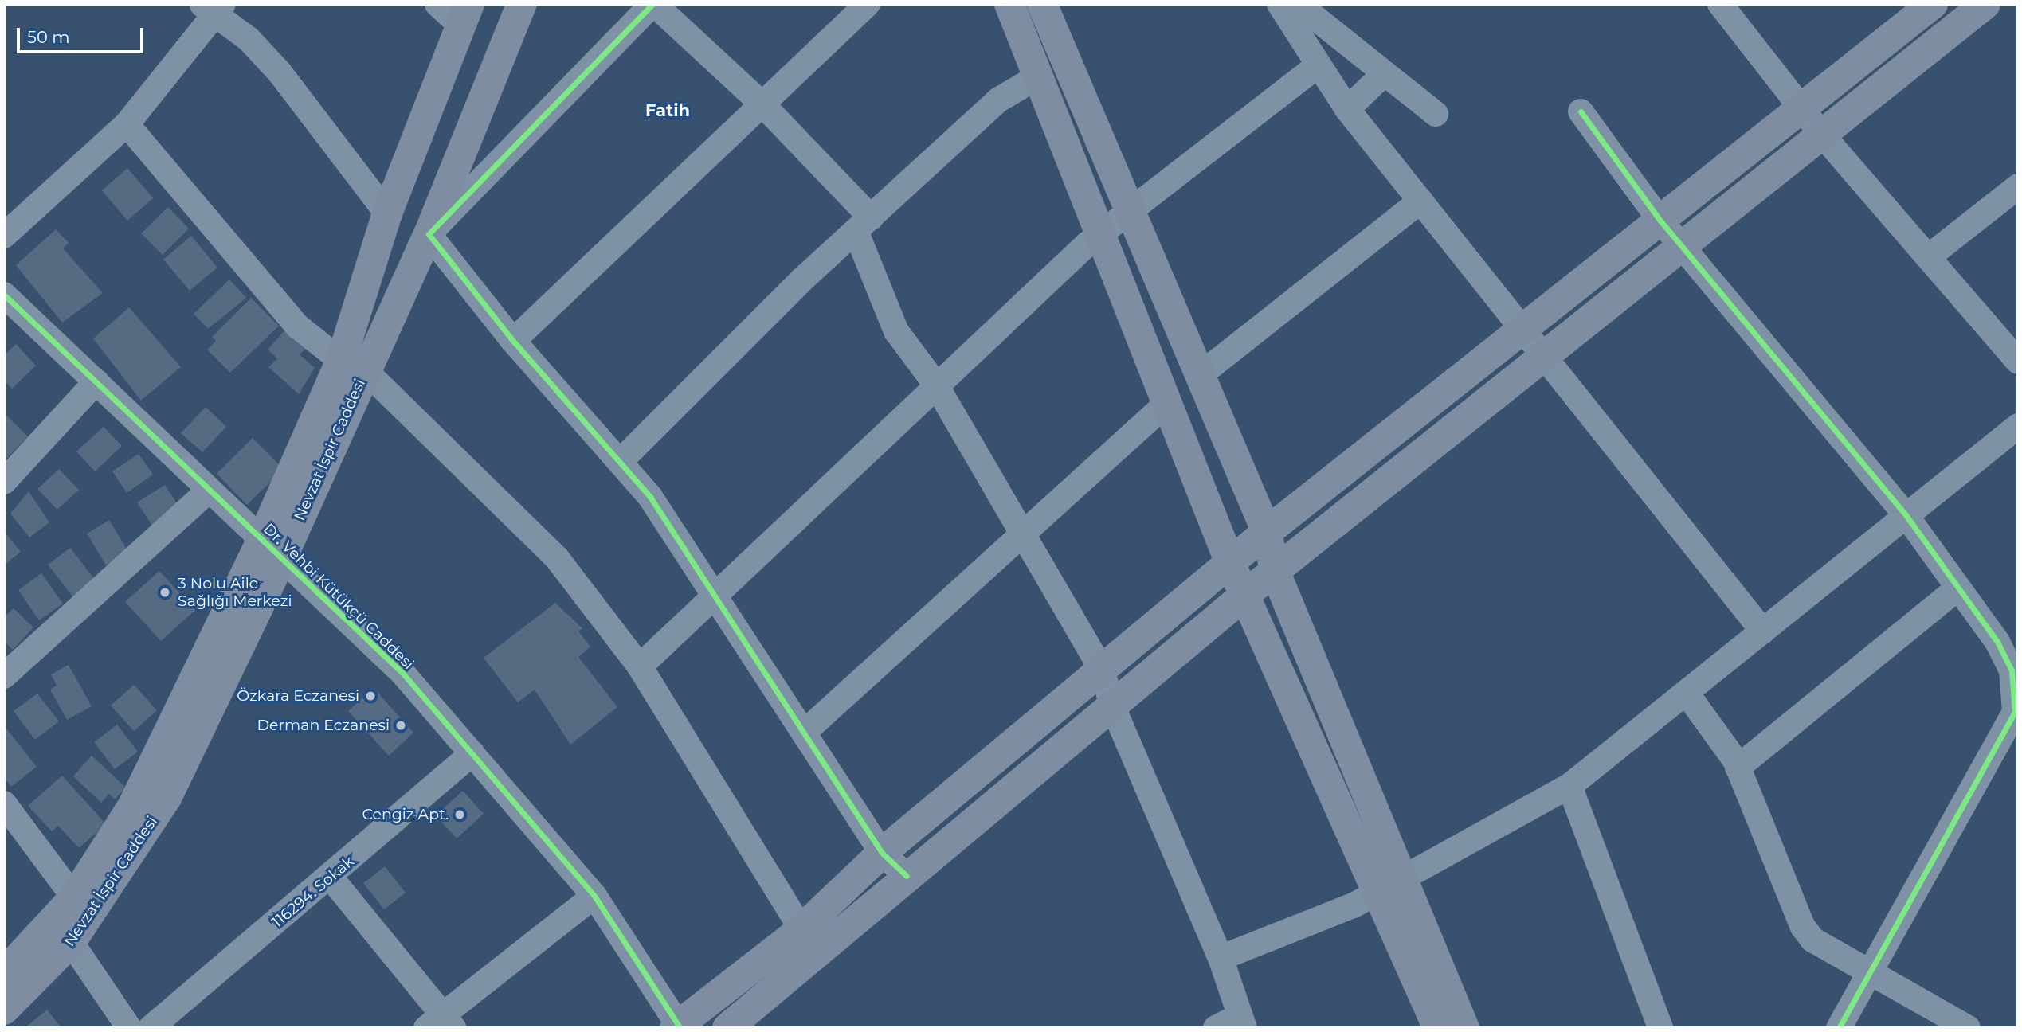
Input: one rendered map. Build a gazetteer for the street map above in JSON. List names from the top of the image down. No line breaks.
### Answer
{"streets":{"main road":["Nevzat İspir Caddesi"],"street":["Dr. Vehbi Kütükçü Caddesi","116294. Sokak"]},"crossings":[["Nevzat İspir Caddesi","Dr. Vehbi Kütükçü Caddesi"],["Dr. Vehbi Kütükçü Caddesi","116294. Sokak"]],"districts":["Fatih"],"places":["3 Nolu Aile Sağlığı Merkezi","Özkara Eczanesi","Derman Eczanesi","Cengiz Apt."],"scale_bar":"50 m"}
